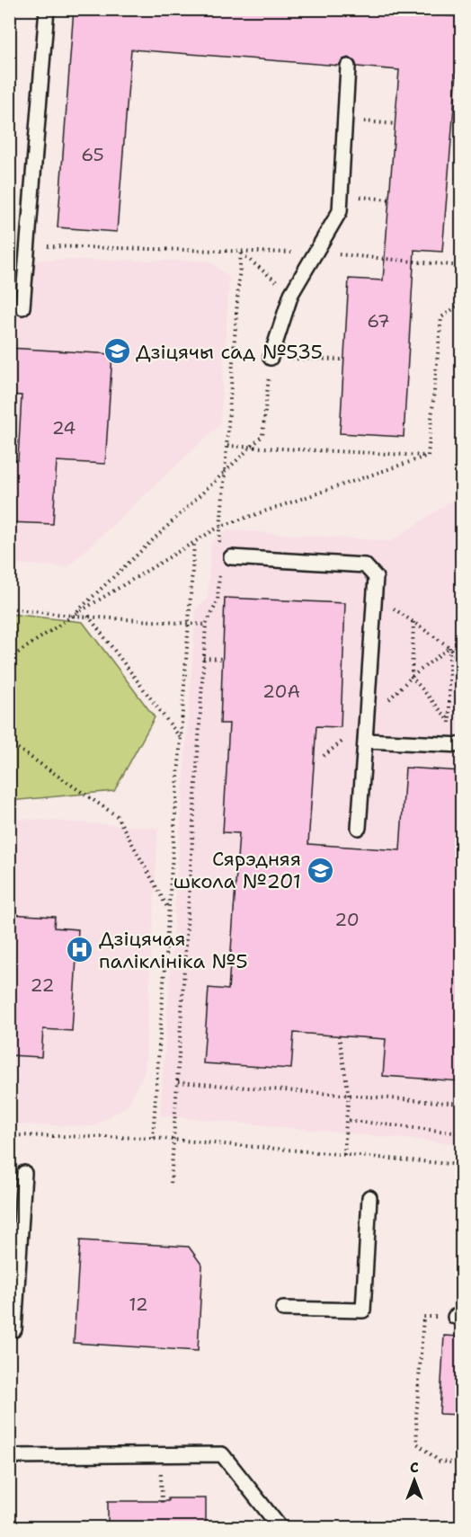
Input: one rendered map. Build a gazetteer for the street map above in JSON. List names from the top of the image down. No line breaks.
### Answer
{"places":{"school or university":["Дзіцячы сад №535","Сярэдняя школа №201"],"hospital":["Дзіцячая паліклініка №5"]},"house_numbers":["65","67","24","20А","20","22","12"],"north":"top"}
